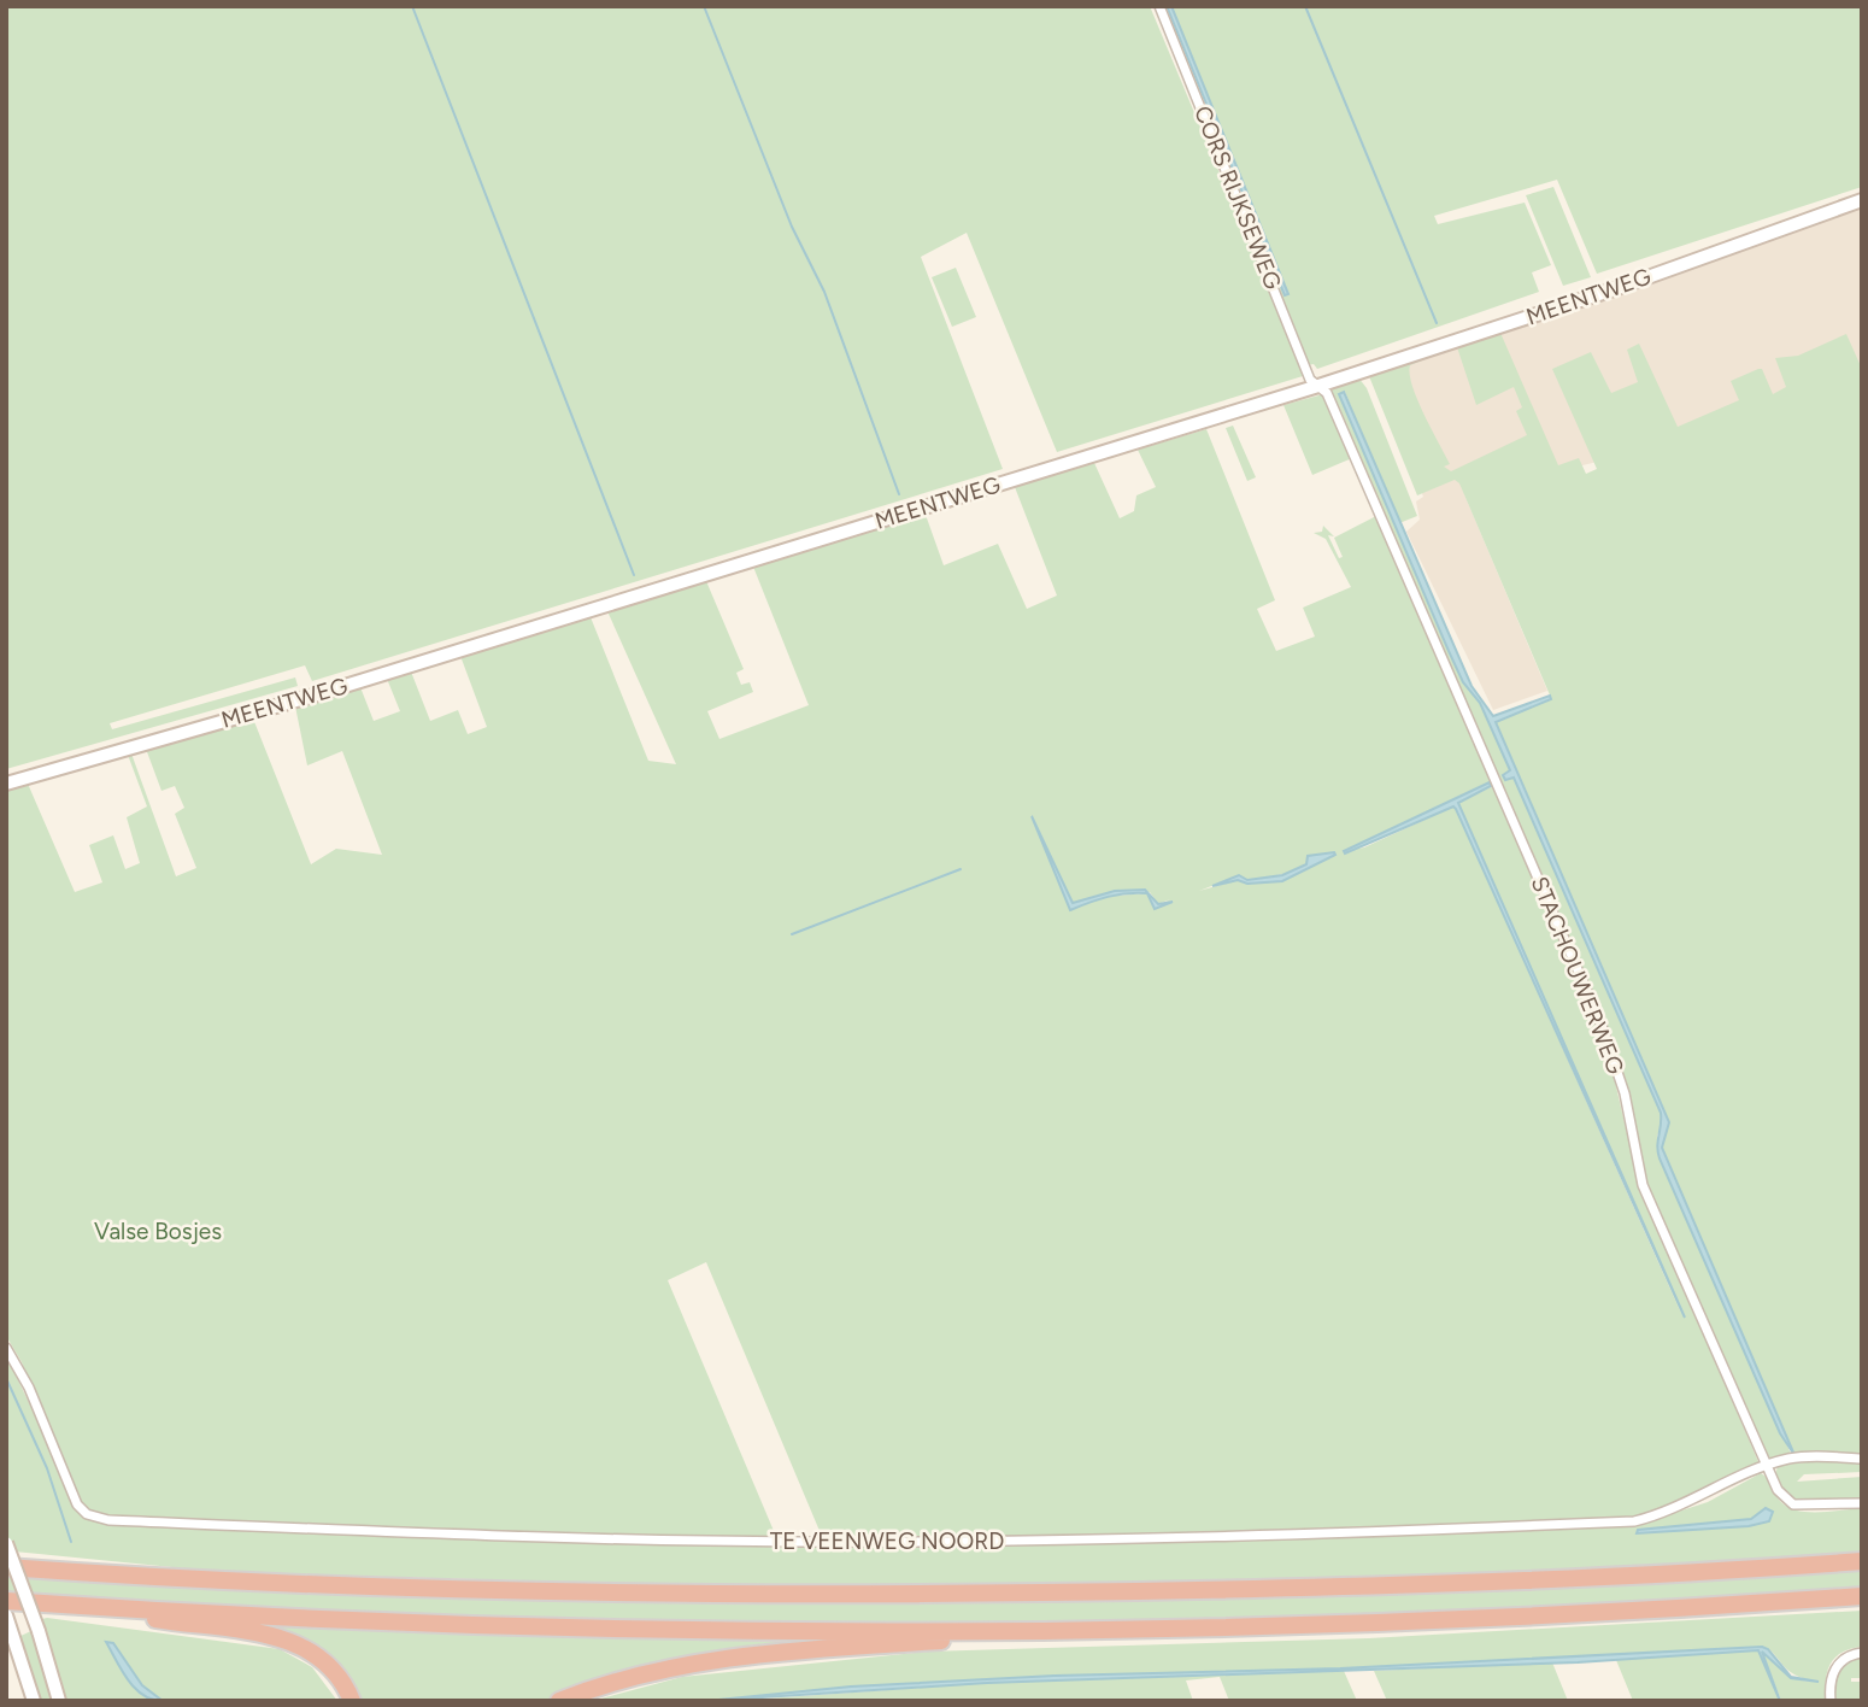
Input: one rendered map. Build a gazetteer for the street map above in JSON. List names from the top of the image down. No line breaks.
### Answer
{"streets":{"street":["CORS RIJKSEWEG","MEENTWEG","STACHOUWERWEG","TE VEENWEG NOORD"]},"crossings":[["CORS RIJKSEWEG","MEENTWEG"],["CORS RIJKSEWEG","STACHOUWERWEG"],["MEENTWEG","STACHOUWERWEG"],["STACHOUWERWEG","TE VEENWEG NOORD"]],"parks":["Valse Bosjes"]}
